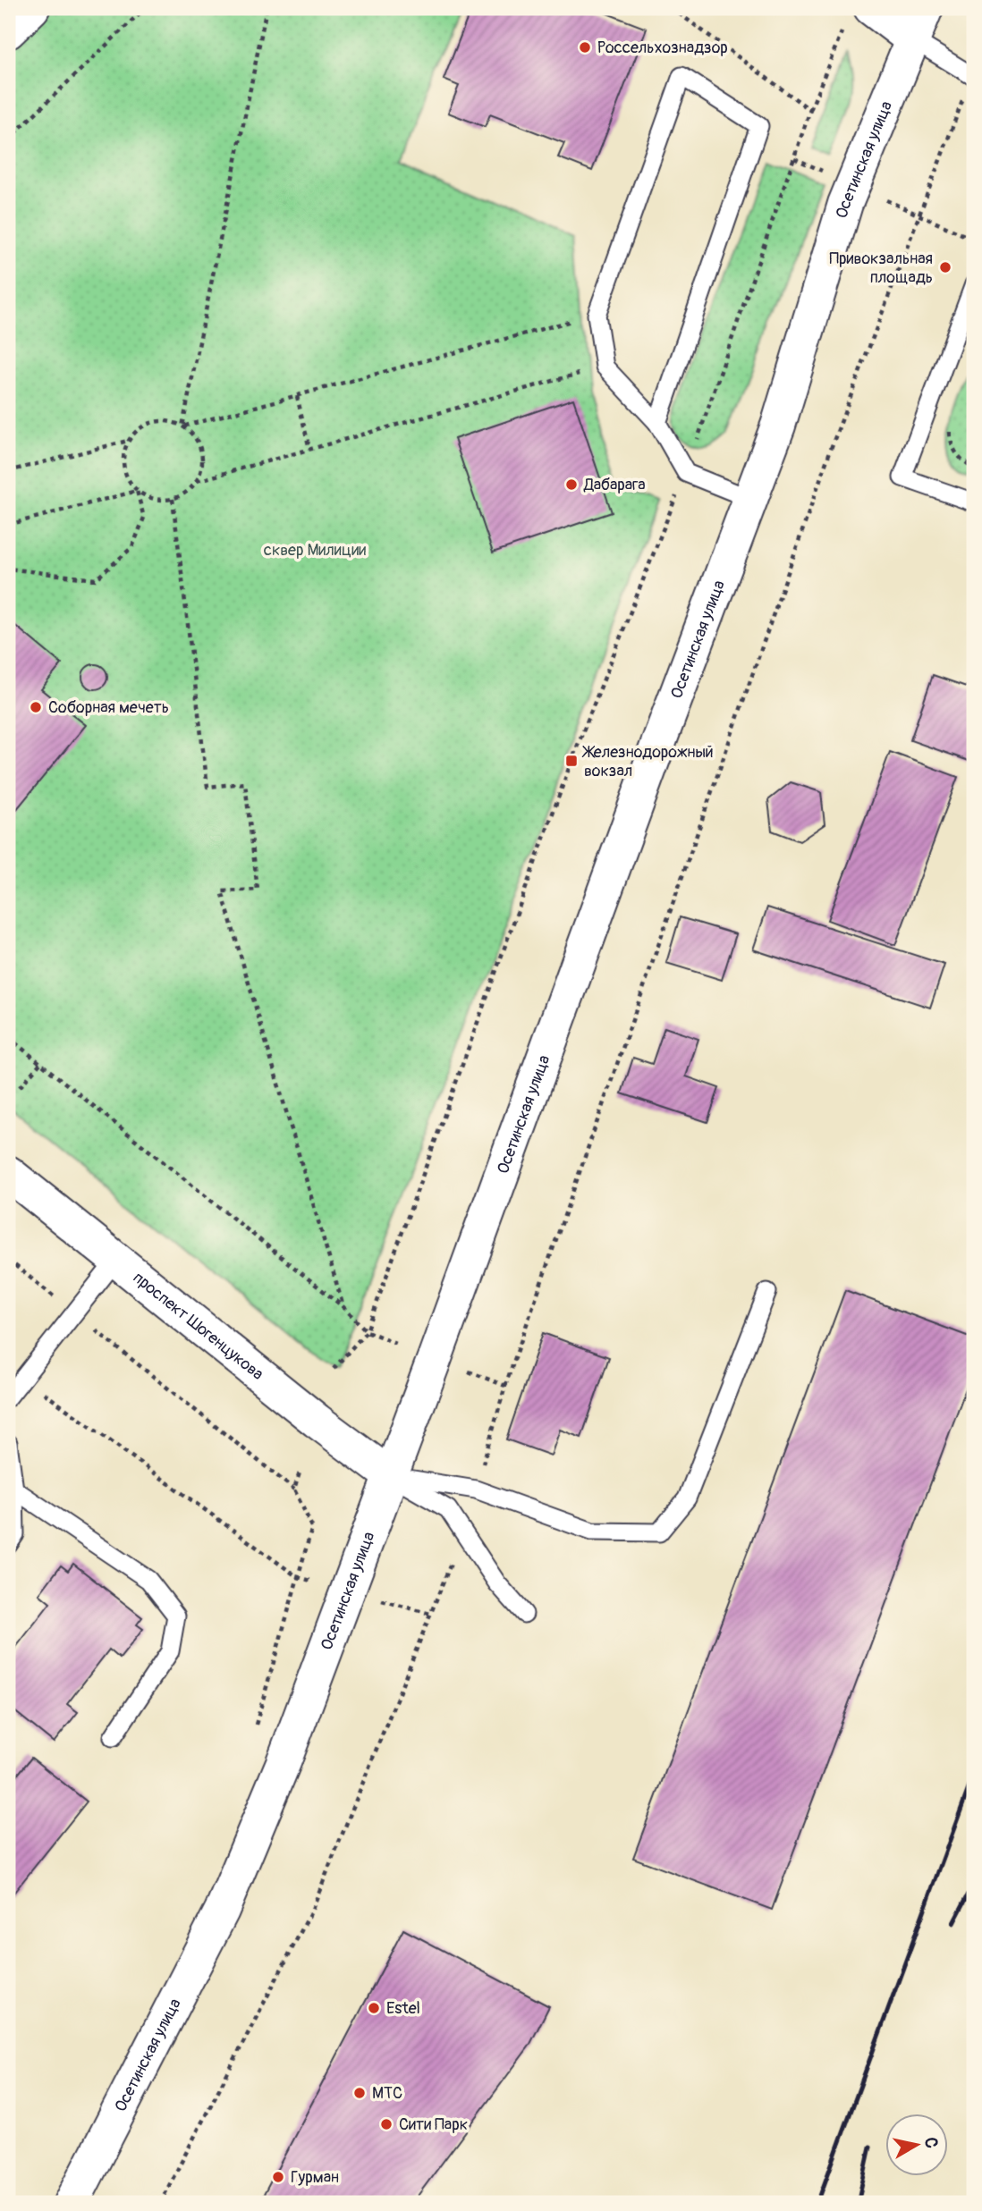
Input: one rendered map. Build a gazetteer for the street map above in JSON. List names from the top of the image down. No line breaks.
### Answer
{"streets":{"main road":["Осетинская улица","проспект Шогенцукова"]},"crossings":[["Осетинская улица","проспект Шогенцукова"]],"parks":["сквер Милиции"],"places":{"other":["Россельхознадзор","Привокзальная площадь","Дабарага","Соборная мечеть","Estel","МТС","Сити Парк","Гурман"],"transit":["Железнодорожный вокзал"]},"north":"right"}
